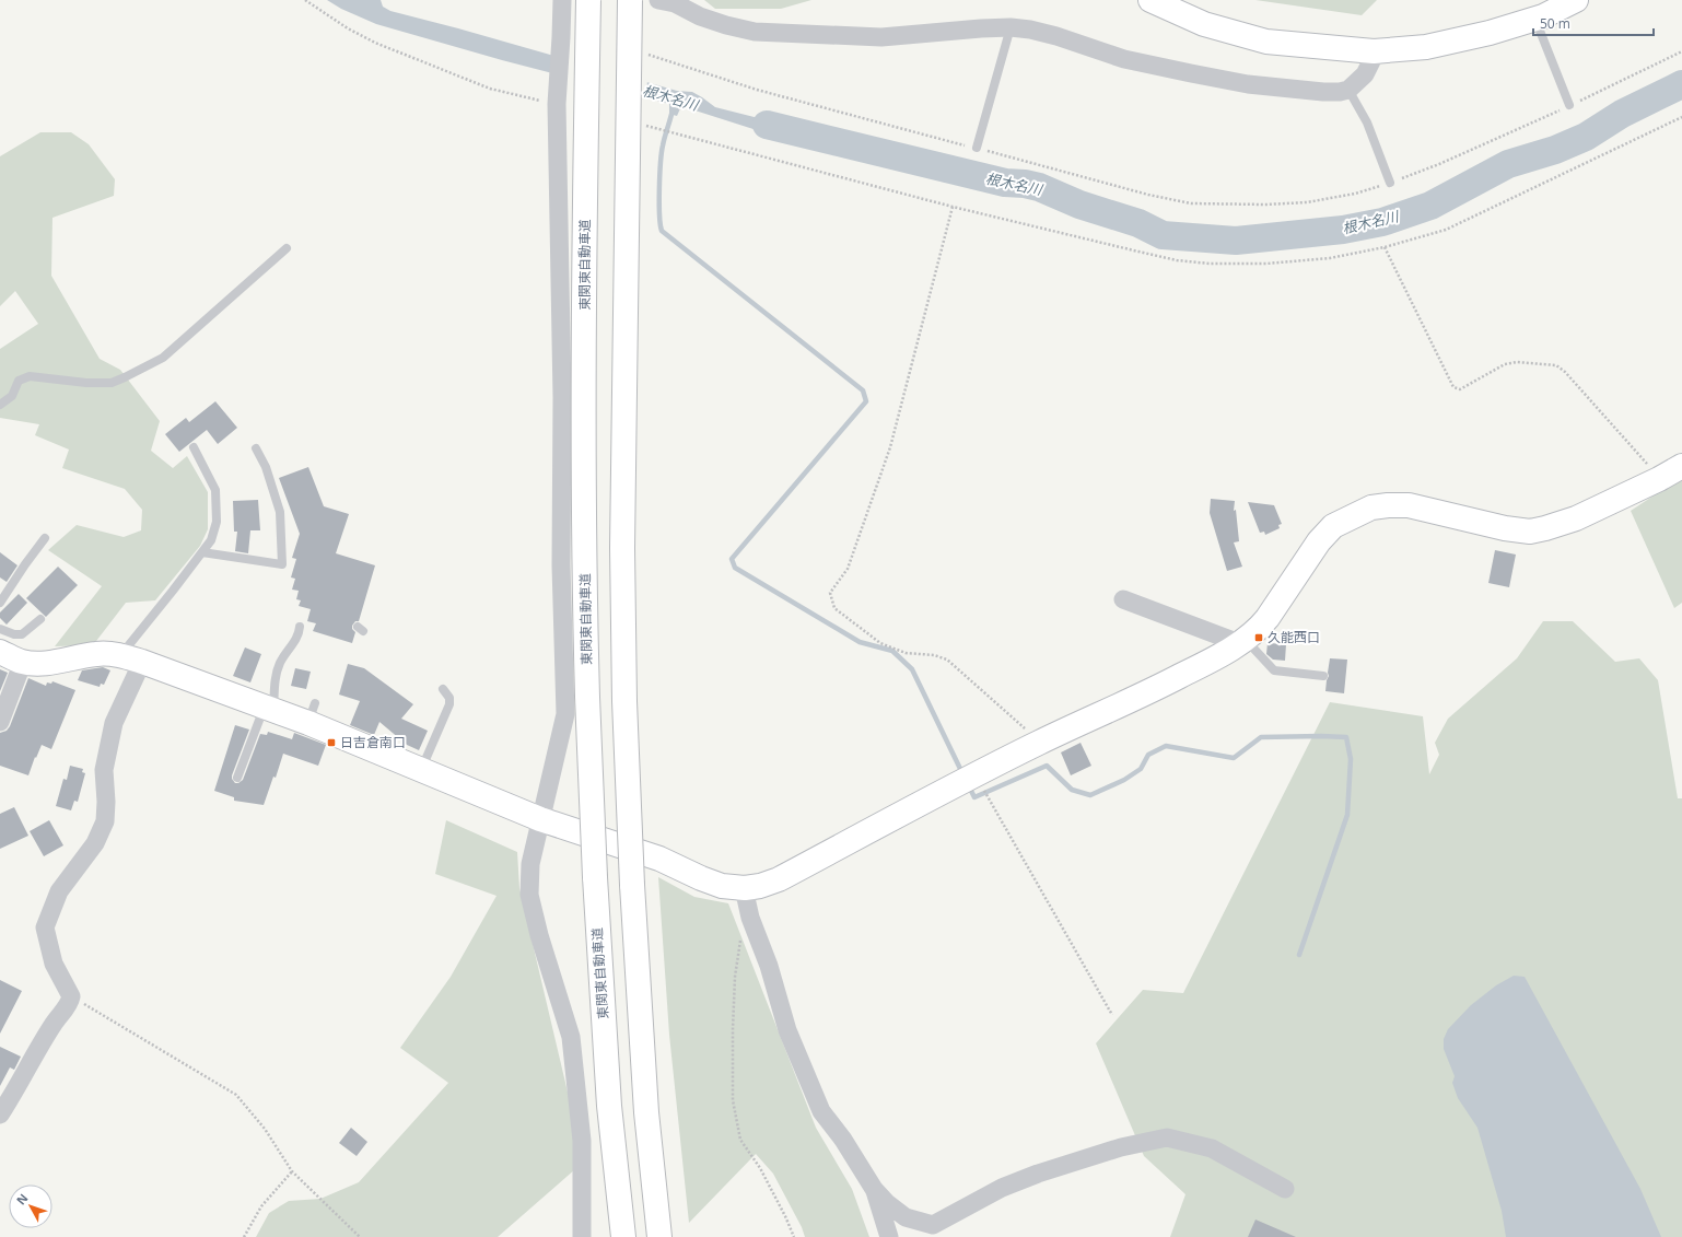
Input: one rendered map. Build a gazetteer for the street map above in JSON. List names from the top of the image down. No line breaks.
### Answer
{"streets":{"main road":["東関東自動車道"]},"water":["根木名川"],"places":{"transit":["久能西口","日吉倉南口"]},"scale_bar":"50 m","north":"top left"}
